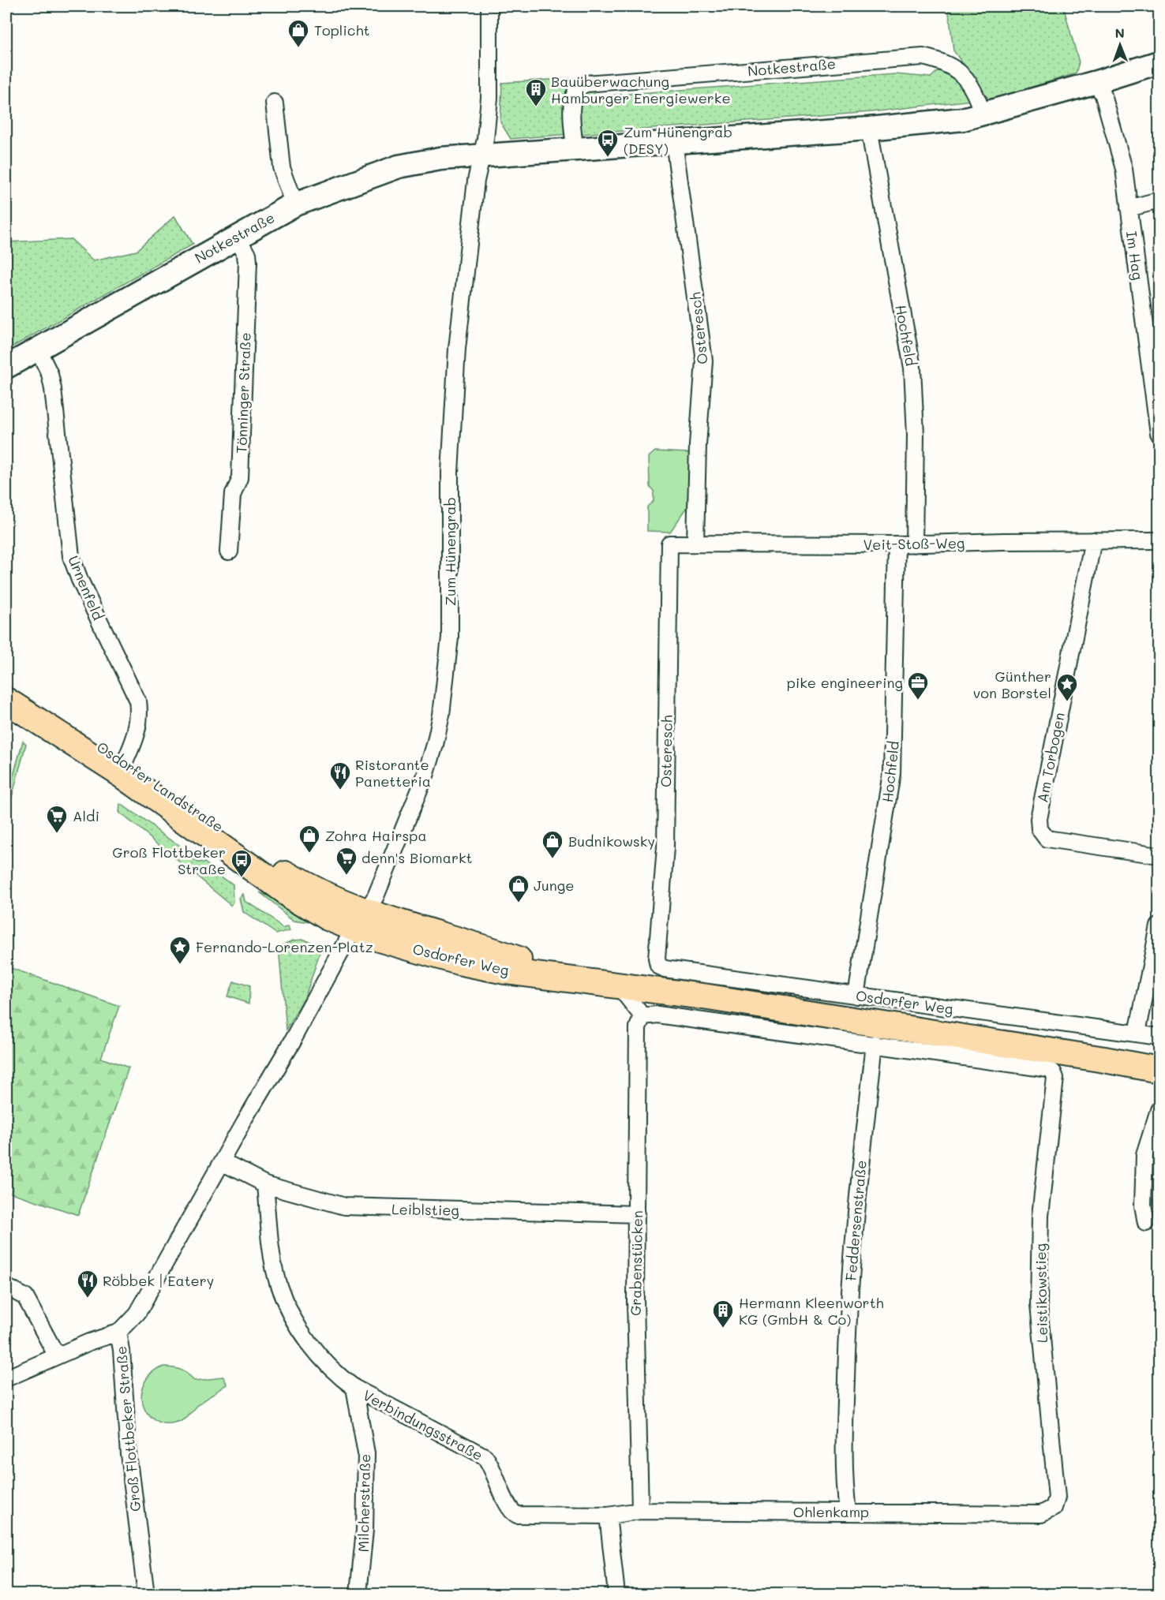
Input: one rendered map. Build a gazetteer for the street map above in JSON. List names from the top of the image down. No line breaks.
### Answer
{"streets":{"main road":["Osdorfer Landstraße","Osdorfer Weg"],"street":["Notkestraße","Im Hag","Osteresch","Hochfeld","Tönninger Straße","Veit-Stoß-Weg","Zum Hünengrab","Urnenfeld","Am Torbogen","Leiblstieg","Feddersenstraße","Grabenstücken","Leistikowstieg","Verbindungsstraße","Groß Flottbeker Straße","Milcherstraße","Ohlenkamp"]},"crossings":[["Notkestraße","Im Hag"],["Notkestraße","Osteresch"],["Notkestraße","Hochfeld"],["Notkestraße","Tönninger Straße"],["Notkestraße","Zum Hünengrab"],["Notkestraße","Urnenfeld"],["Osteresch","Veit-Stoß-Weg"],["Osteresch","Osdorfer Weg"],["Hochfeld","Veit-Stoß-Weg"],["Hochfeld","Osdorfer Weg"],["Veit-Stoß-Weg","Am Torbogen"],["Zum Hünengrab","Osdorfer Landstraße"],["Zum Hünengrab","Osdorfer Weg"],["Zum Hünengrab","Groß Flottbeker Straße"],["Urnenfeld","Osdorfer Landstraße"],["Osdorfer Landstraße","Osdorfer Weg"],["Osdorfer Landstraße","Groß Flottbeker Straße"],["Osdorfer Weg","Groß Flottbeker Straße"],["Leiblstieg","Grabenstücken"],["Leiblstieg","Groß Flottbeker Straße"],["Feddersenstraße","Leistikowstieg"],["Feddersenstraße","Ohlenkamp"],["Grabenstücken","Ohlenkamp"],["Leistikowstieg","Ohlenkamp"],["Verbindungsstraße","Milcherstraße"],["Verbindungsstraße","Ohlenkamp"]],"places":{"shop":["Toplicht","Zohra Hairspa","Budnikowsky","Junge"],"building":["Bauüberwachung Hamburger Energiewerke","Hermann Kleenworth KG (GmbH & Co)"],"bus stop":["Zum Hünengrab (DESY)","Groß Flottbeker Straße"],"office":["pike engineering"],"place":["Günther von Borstel","Fernando-Lorenzen-Platz"],"restaurant":["Ristorante Panetteria","Röbbek | Eatery"],"supermarket":["Aldi","denn's Biomarkt"]},"north":"top"}
